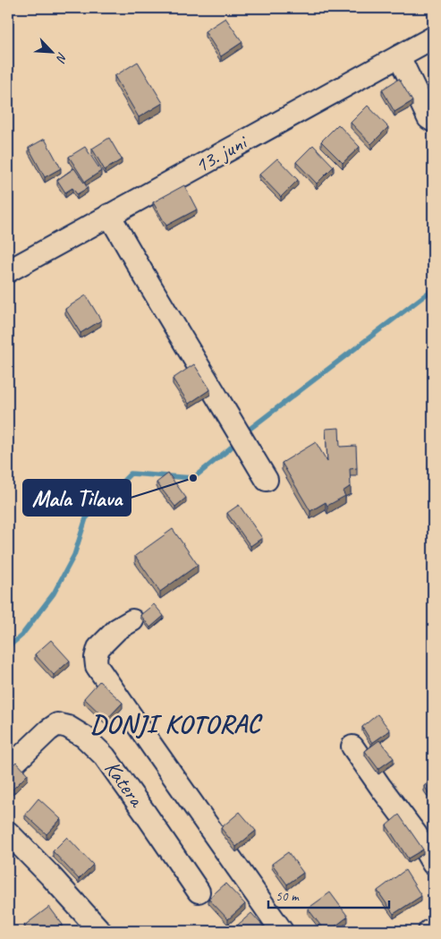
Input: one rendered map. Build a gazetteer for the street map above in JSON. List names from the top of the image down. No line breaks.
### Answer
{"streets":{"street":["13. juni","Katera"]},"districts":["DONJI KOTORAC"],"places":["Mala Tilava"],"scale_bar":"50 m","north":"bottom right"}
